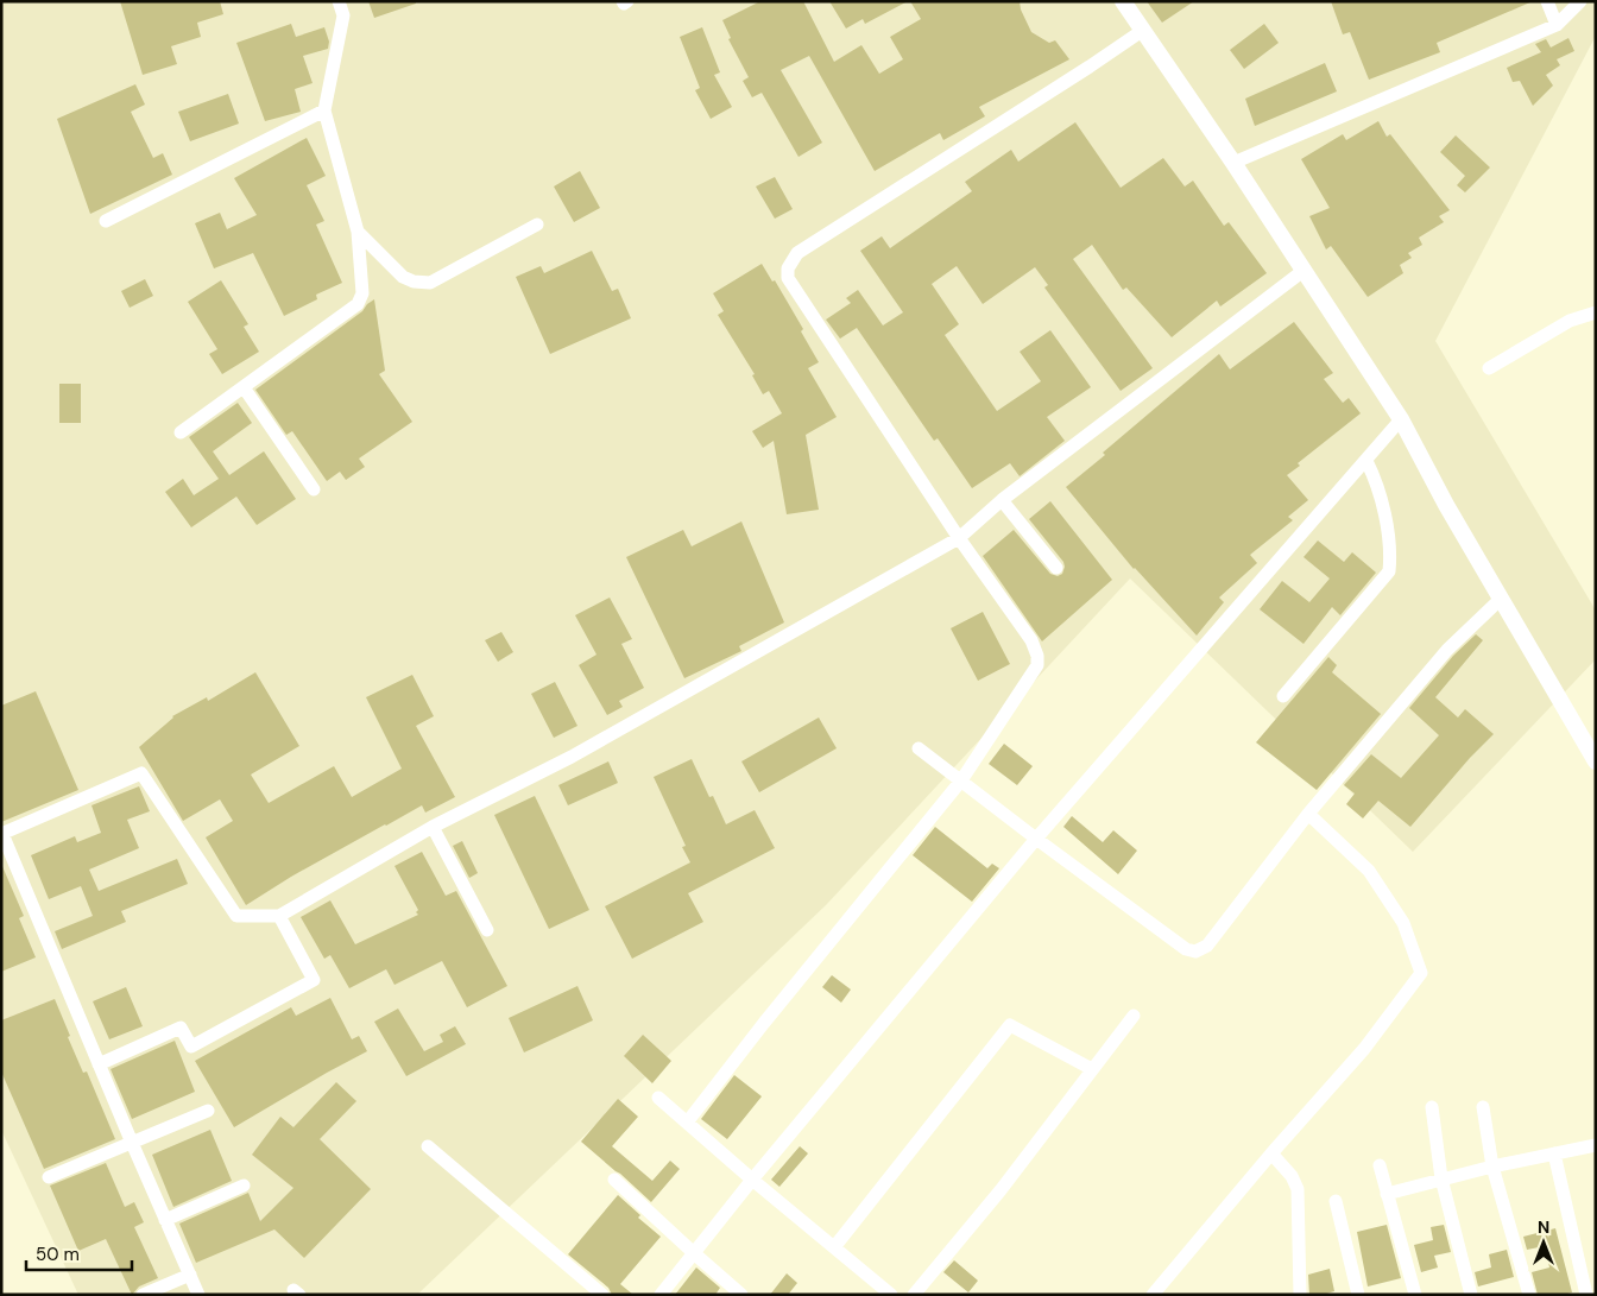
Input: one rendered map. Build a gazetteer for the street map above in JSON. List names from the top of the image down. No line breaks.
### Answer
{"scale_bar":"50 m","north":"top"}
